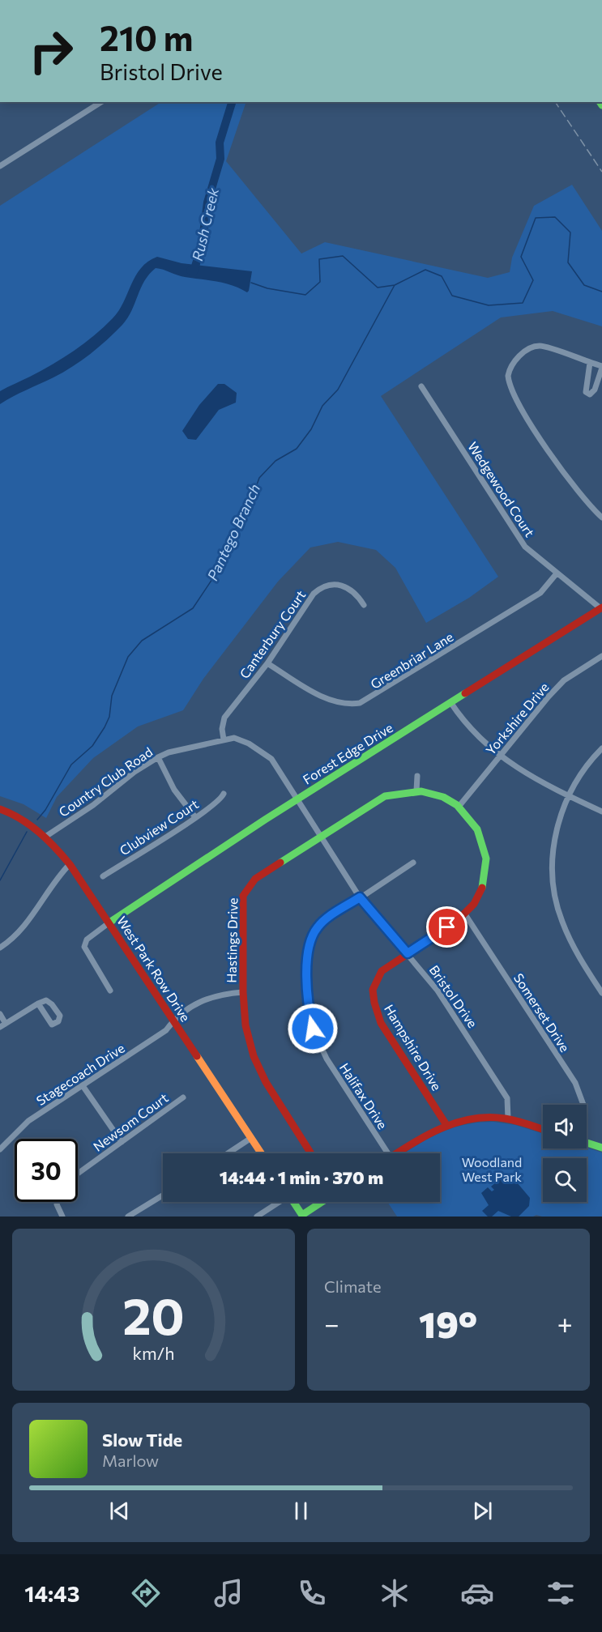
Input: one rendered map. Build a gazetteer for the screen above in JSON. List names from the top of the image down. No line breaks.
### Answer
{"streets":{"street":["Wedgewood Court","Canterbury Court","Greenbriar Lane","Yorkshire Drive","Forest Edge Drive","Country Club Road","Clubview Court","Hastings Drive","West Park Row Drive","Bristol Drive","Somerset Drive","Hampshire Drive","Stagecoach Drive","Halifax Drive","Newsom Court"]},"crossings":[["Wedgewood Court","Greenbriar Lane"],["Wedgewood Court","Forest Edge Drive"],["Canterbury Court","Greenbriar Lane"],["Canterbury Court","Country Club Road"],["Yorkshire Drive","Hastings Drive"],["Yorkshire Drive","Bristol Drive"],["Yorkshire Drive","Somerset Drive"],["Yorkshire Drive","Hampshire Drive"],["Yorkshire Drive","Halifax Drive"],["Forest Edge Drive","Country Club Road"],["Forest Edge Drive","West Park Row Drive"],["Forest Edge Drive","Bristol Drive"],["Country Club Road","West Park Row Drive"],["Country Club Road","Bristol Drive"],["Hastings Drive","Bristol Drive"],["Hastings Drive","Somerset Drive"],["Hastings Drive","Hampshire Drive"],["Hastings Drive","Stagecoach Drive"],["Hastings Drive","Halifax Drive"],["West Park Row Drive","Stagecoach Drive"],["Bristol Drive","Somerset Drive"],["Bristol Drive","Hampshire Drive"],["Bristol Drive","Halifax Drive"],["Somerset Drive","Hampshire Drive"],["Somerset Drive","Halifax Drive"],["Hampshire Drive","Halifax Drive"]],"water":["Rush Creek","Pantego Branch"],"parks":["Woodland West Park"],"page":{"turn":["210 m","Bristol Drive"],"limit":"30","trip":"14:44 · 1 min · 370 m","tile":"Climate","heat":["−","19°","+"],"song":["Slow Tide","Marlow"],"tabs":"14:43","gauge":["20","km/h"]}}
